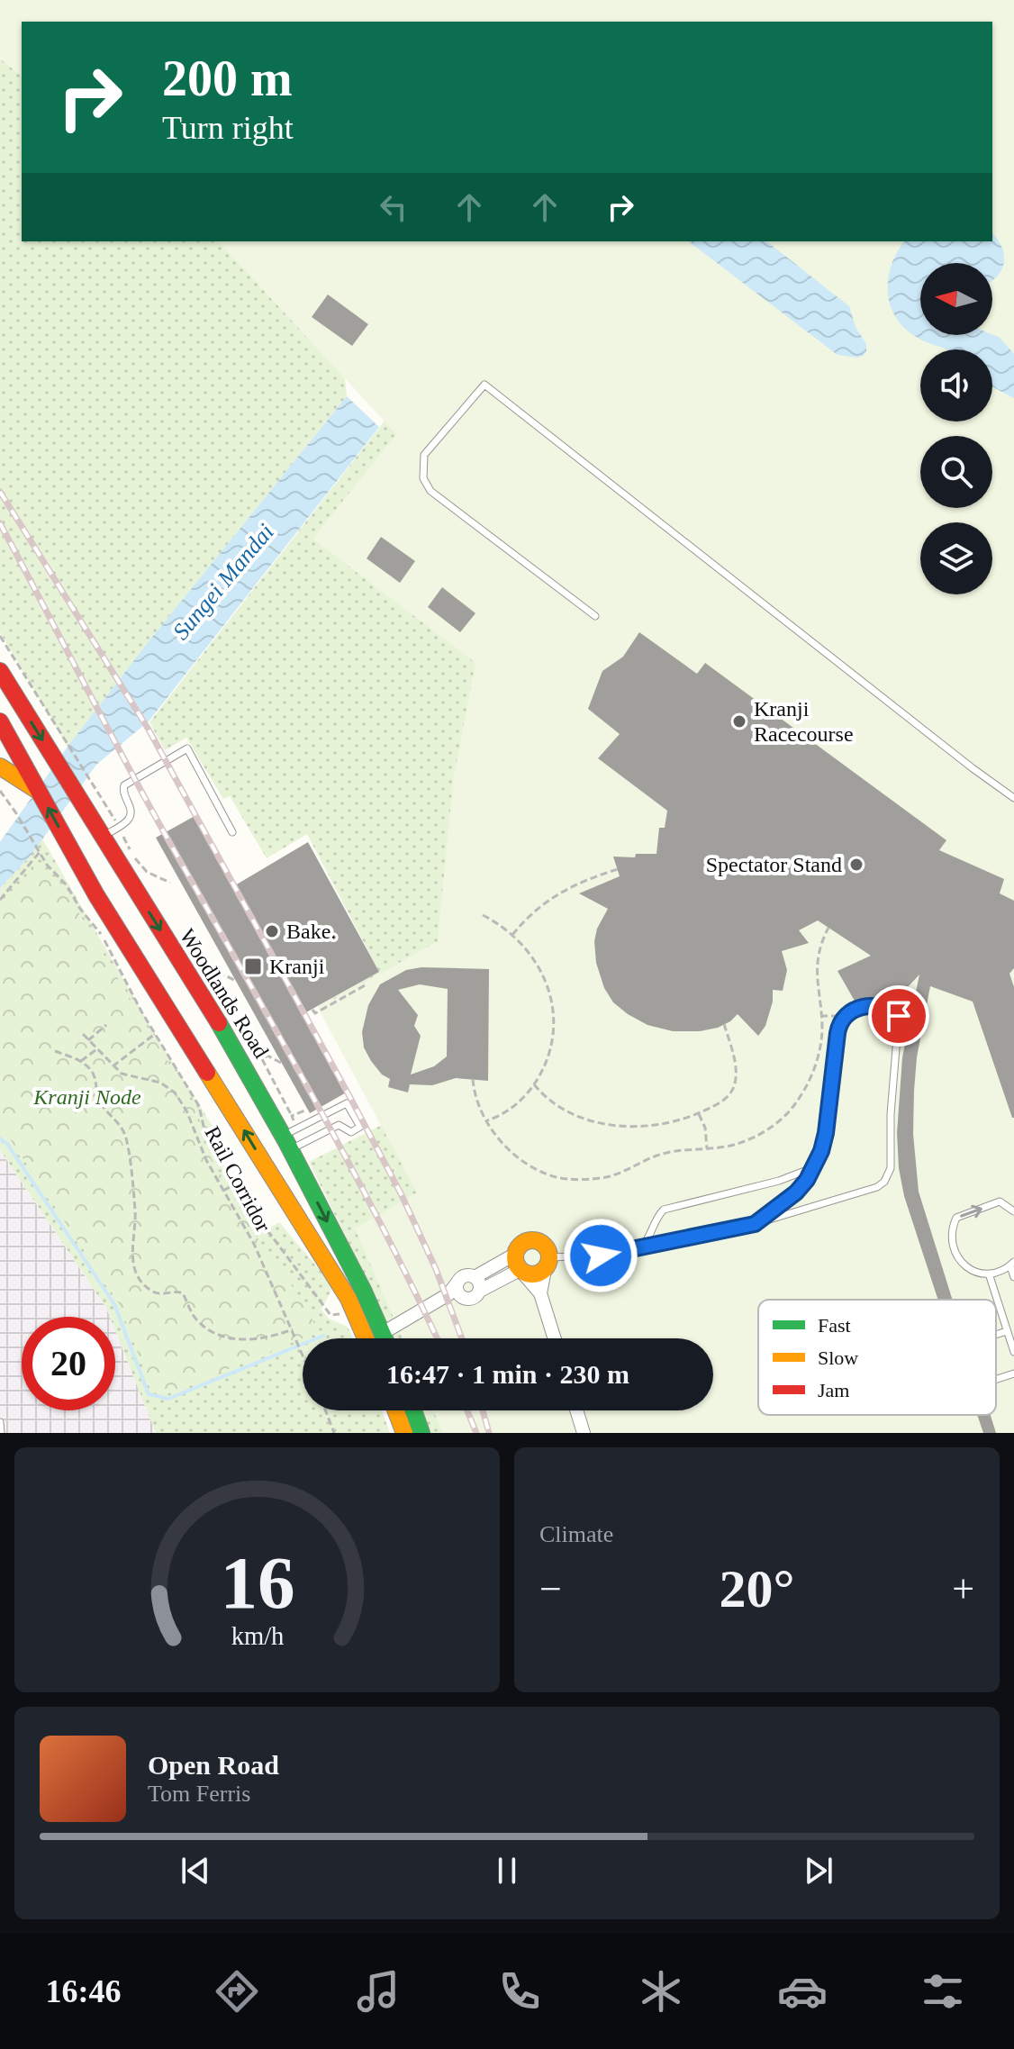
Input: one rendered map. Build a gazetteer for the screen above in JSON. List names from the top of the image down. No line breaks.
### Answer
{"streets":{"main road":["Woodlands Road"],"path":["Rail Corridor"]},"water":["Sungei Mandai"],"parks":["Kranji Node"],"places":{"other":["Kranji Racecourse","Spectator Stand","Bake."],"transit":["Kranji"]},"legend":["Fast","Slow","Jam"],"north":"left","page":{"turn":["200 m","Turn right"],"limit":"20","trip":"16:47 · 1 min · 230 m","tile":"Climate","heat":["−","20°","+"],"song":["Open Road","Tom Ferris"],"tabs":"16:46","gauge":["16","km/h"]}}
